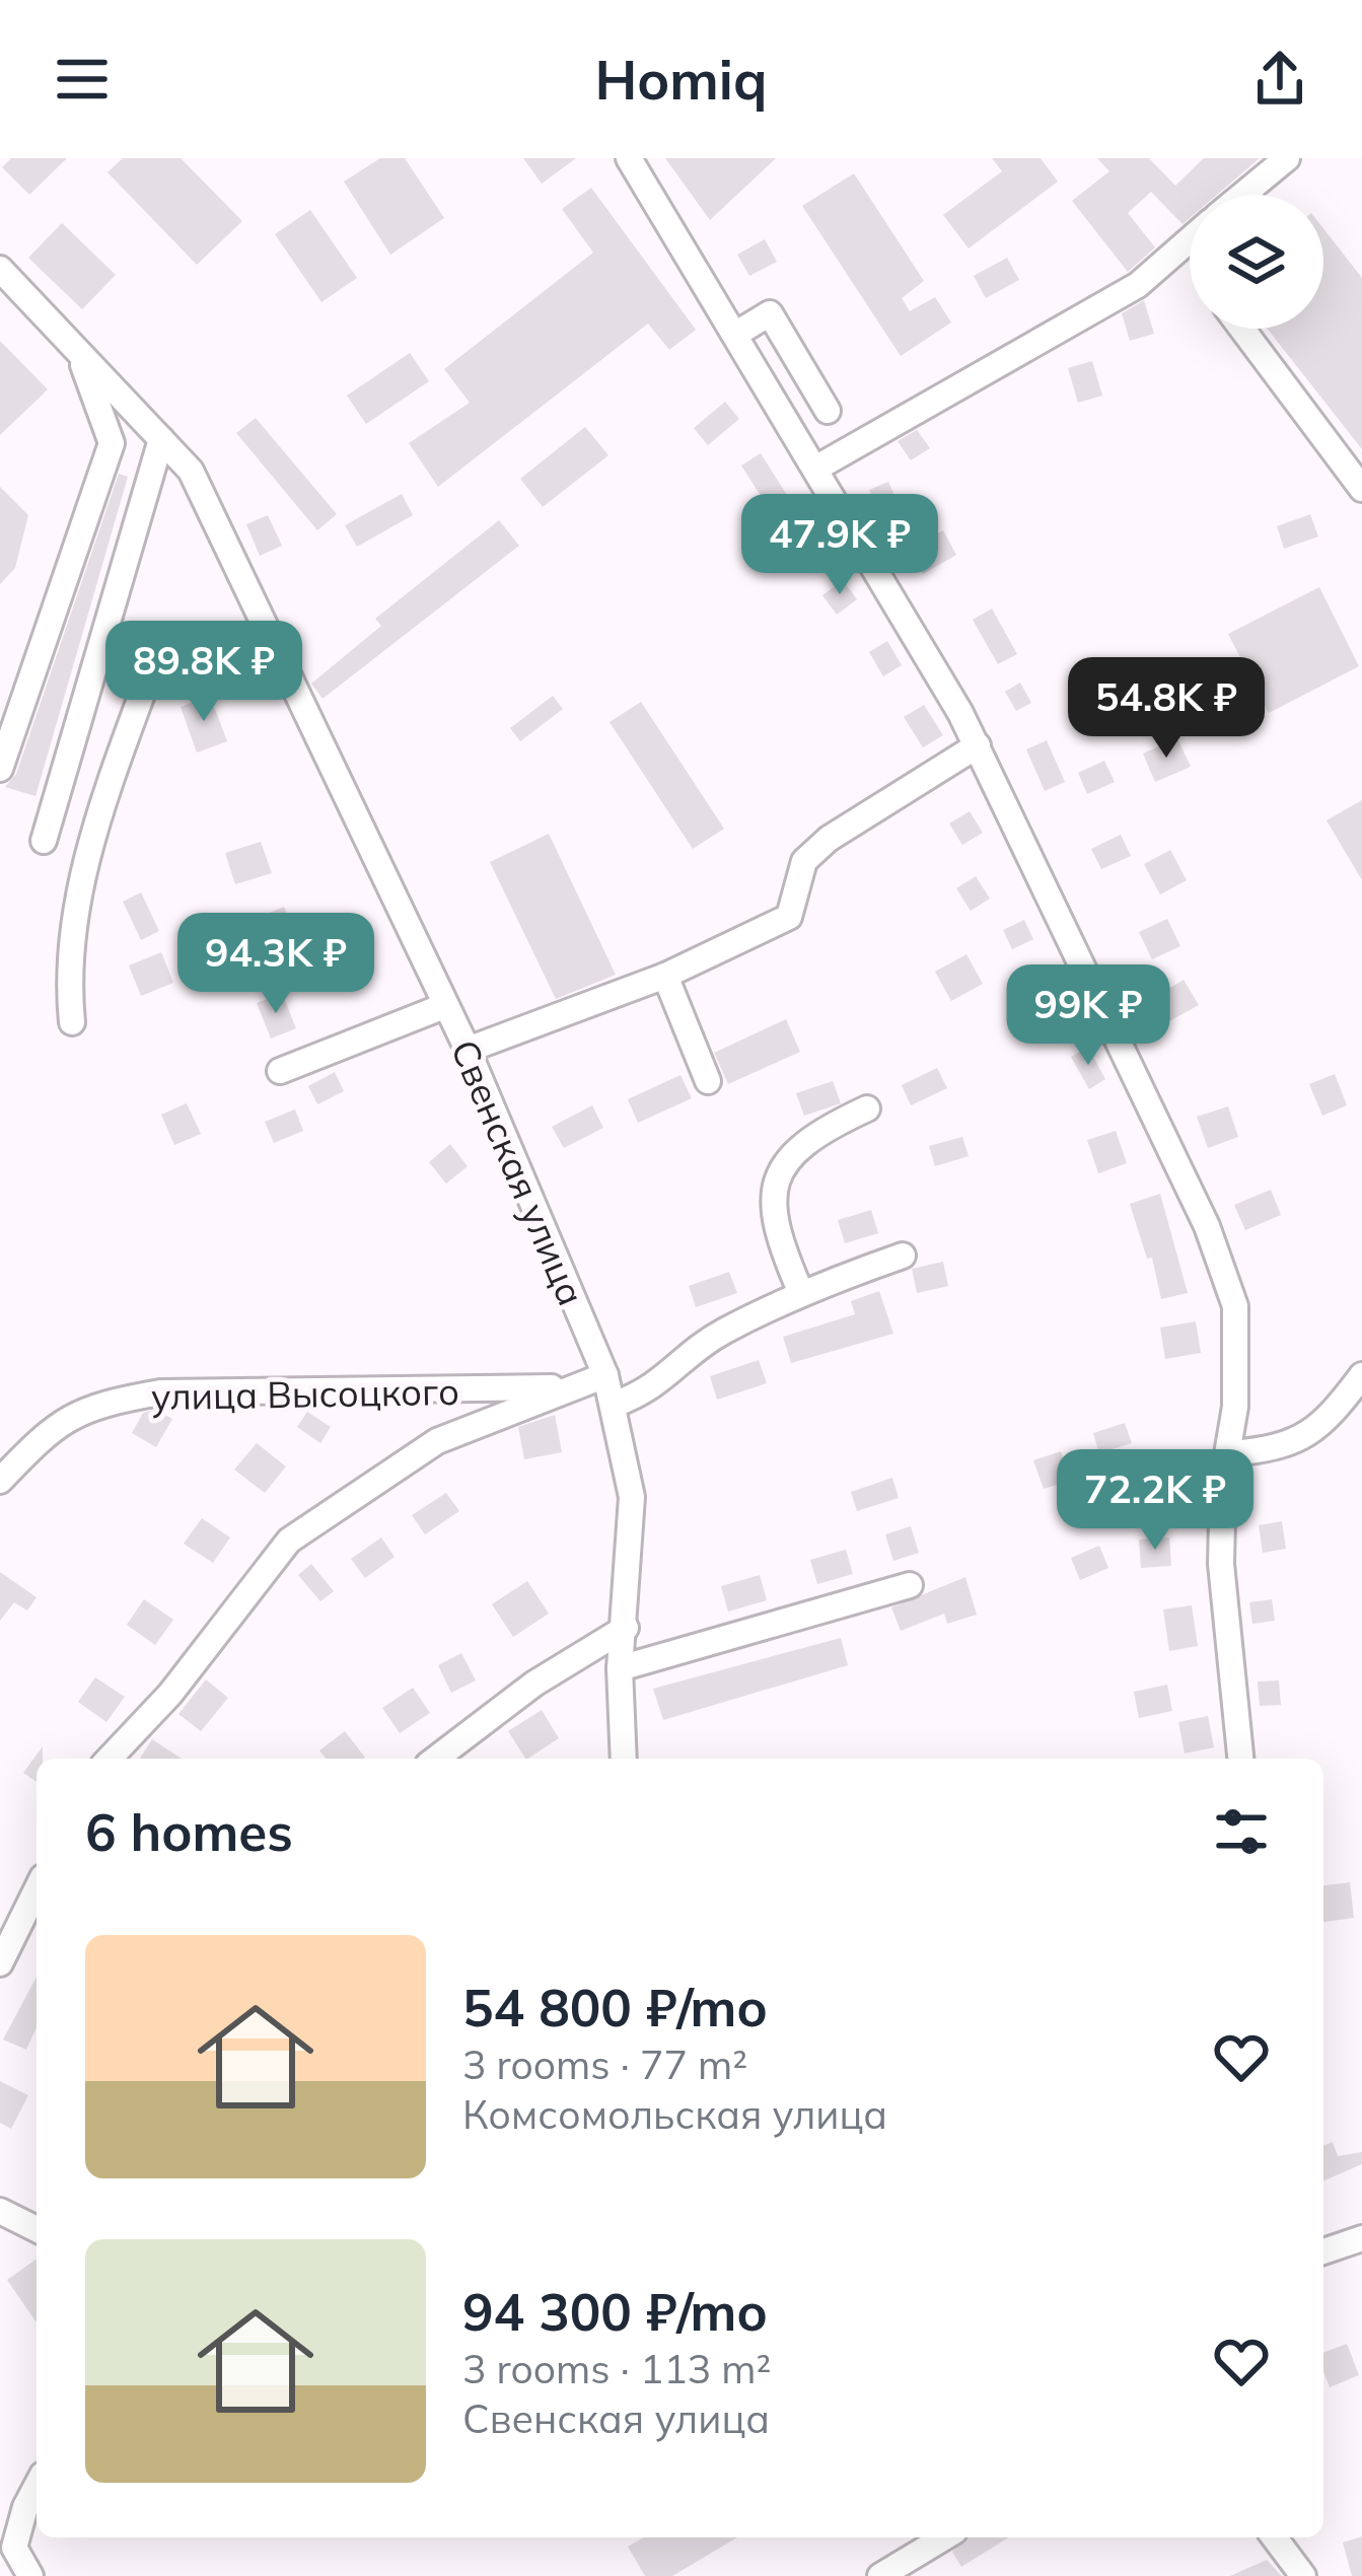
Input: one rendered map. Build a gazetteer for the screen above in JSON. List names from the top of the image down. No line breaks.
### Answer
{"streets":{"street":["Свенская улица","улица Высоцкого"]},"page":{"header":"Homiq","price":["47.9K ₽","89.8K ₽","54.8K ₽","94.3K ₽","99K ₽","72.2K ₽"],"heading":"6 homes","list":[{"name":"54 800 ₽/mo","note":"3 rooms · 77 m² · Комсомольская улица"},{"name":"94 300 ₽/mo","note":"3 rooms · 113 m² · Свенская улица"}]}}
